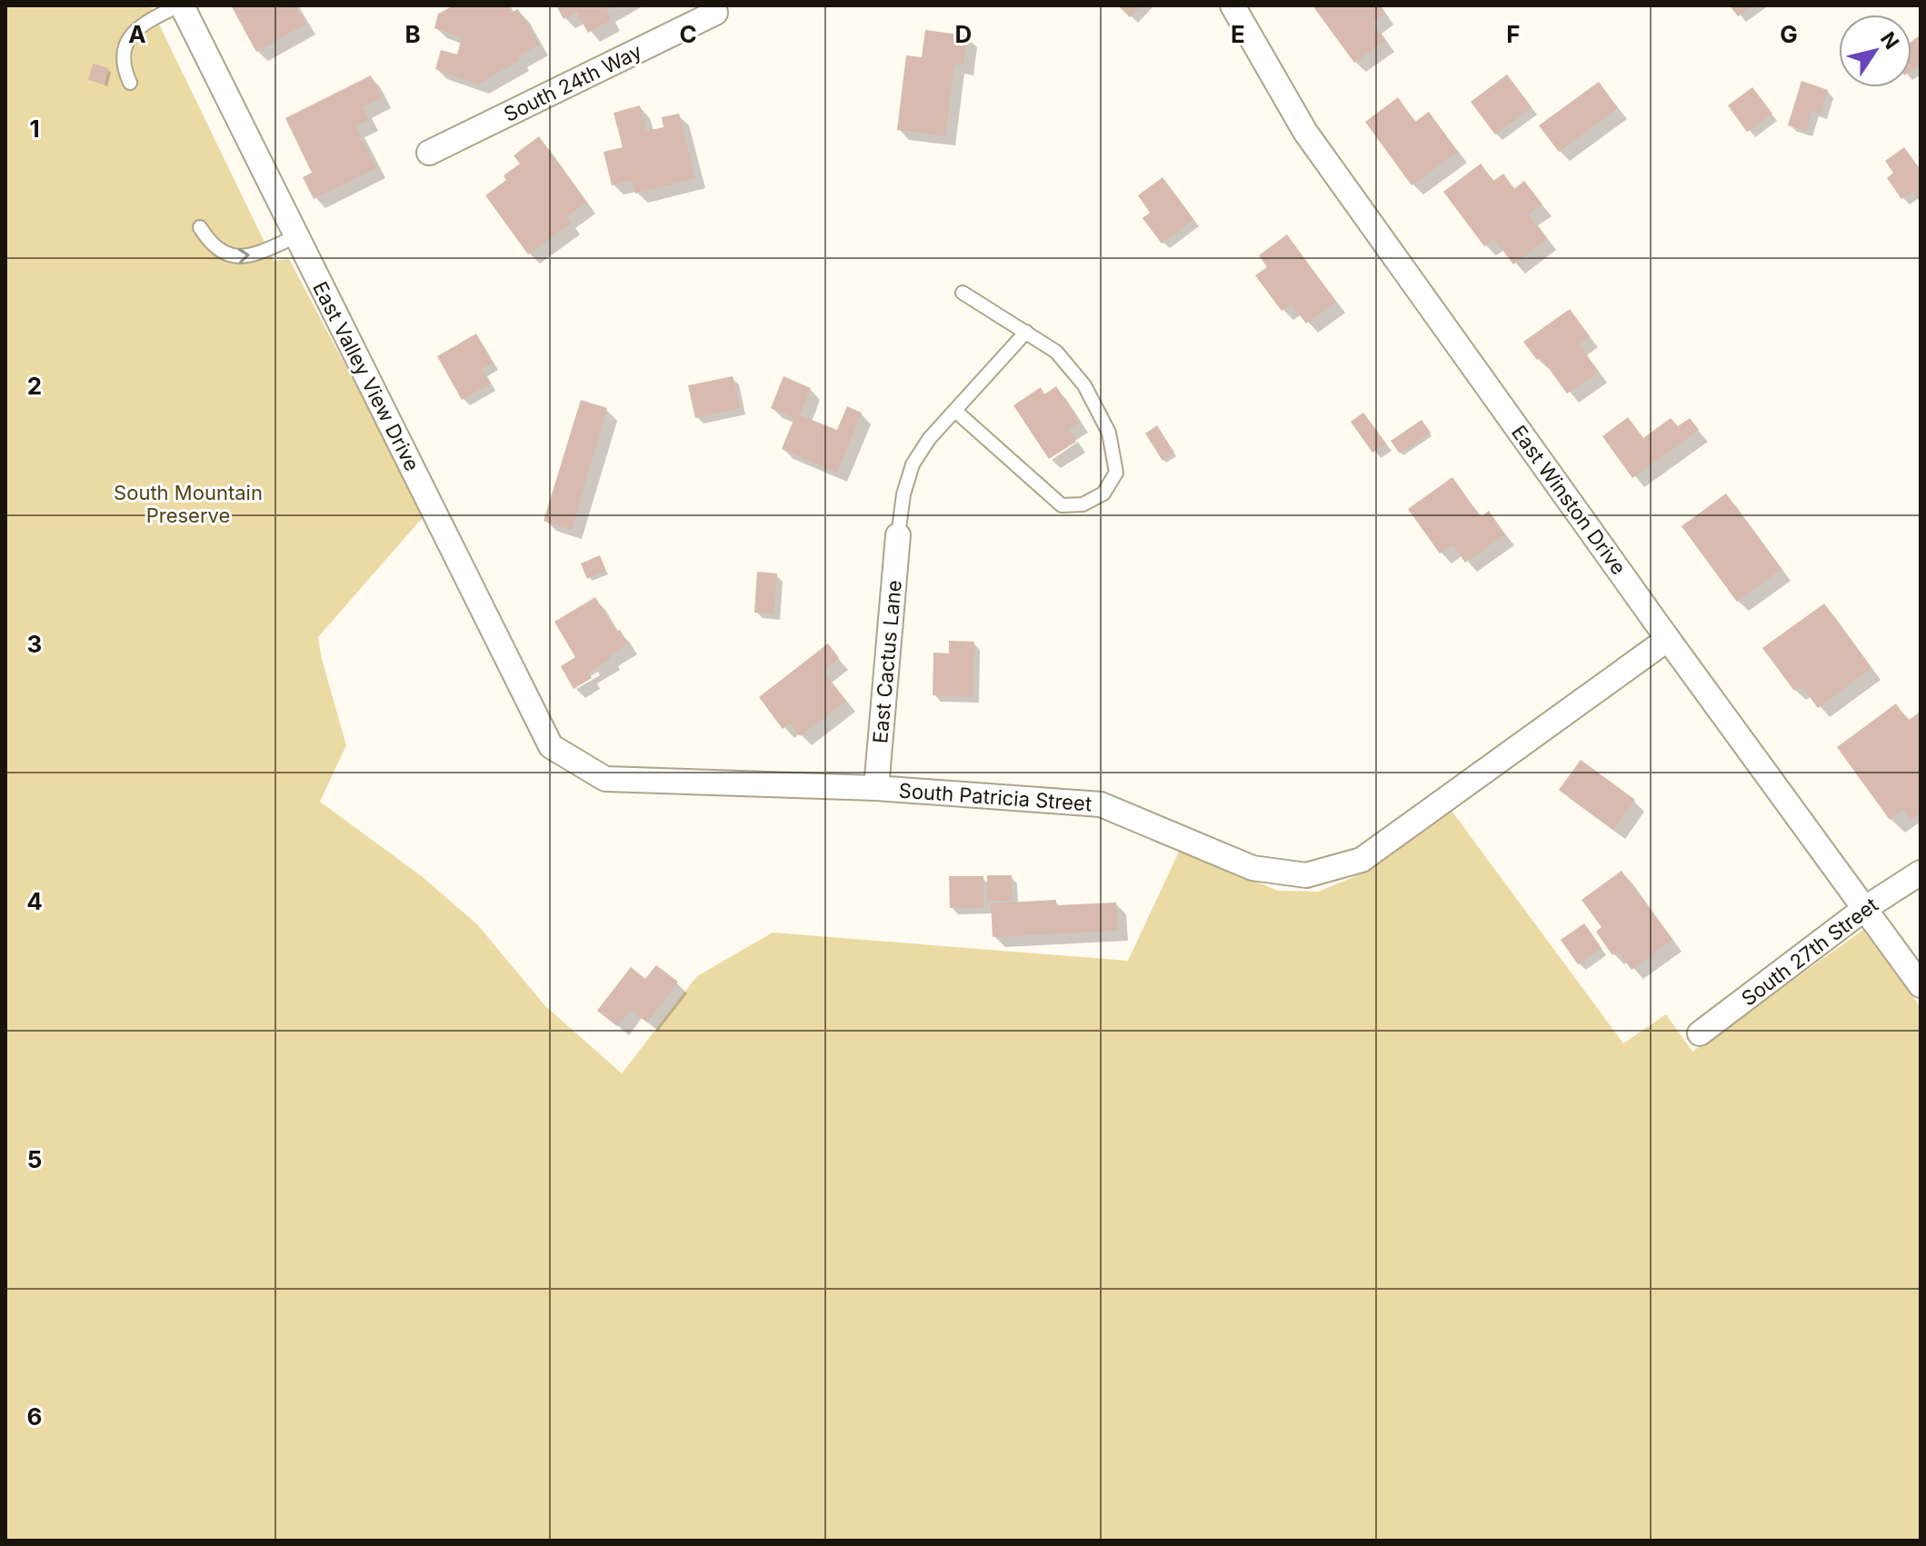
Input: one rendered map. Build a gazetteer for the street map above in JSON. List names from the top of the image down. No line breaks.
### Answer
{"streets":{"street":["South 24th Way","East Valley View Drive","East Winston Drive","East Cactus Lane","South Patricia Street","South 27th Street"]},"crossings":[["East Valley View Drive","South Patricia Street"],["East Winston Drive","South Patricia Street"],["East Winston Drive","South 27th Street"],["East Cactus Lane","South Patricia Street"]],"parks":["South Mountain Preserve"],"north":"top right","grid":{"columns":["A","B","C","D","E","F","G"],"rows":["1","2","3","4","5","6"]}}
